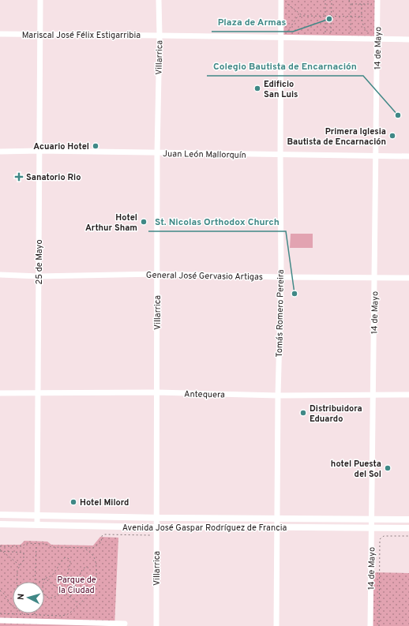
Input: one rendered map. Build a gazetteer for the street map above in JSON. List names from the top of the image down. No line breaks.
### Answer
{"streets":{"main road":["Avenida José Gaspar Rodríguez de Francia"],"street":["Mariscal José Félix Estigarribia","14 de Mayo","Villarrica","Juan León Mallorquín","25 de Mayo","General José Gervasio Artigas","Tomás Romero Pereira","Antequera"]},"crossings":[["Mariscal José Félix Estigarribia","14 de Mayo"],["Mariscal José Félix Estigarribia","Villarrica"],["Mariscal José Félix Estigarribia","25 de Mayo"],["Mariscal José Félix Estigarribia","Tomás Romero Pereira"],["14 de Mayo","Juan León Mallorquín"],["14 de Mayo","General José Gervasio Artigas"],["14 de Mayo","Antequera"],["14 de Mayo","Avenida José Gaspar Rodríguez de Francia"],["Villarrica","Juan León Mallorquín"],["Villarrica","General José Gervasio Artigas"],["Villarrica","Antequera"],["Villarrica","Avenida José Gaspar Rodríguez de Francia"],["Juan León Mallorquín","25 de Mayo"],["Juan León Mallorquín","Tomás Romero Pereira"],["25 de Mayo","General José Gervasio Artigas"],["25 de Mayo","Antequera"],["25 de Mayo","Avenida José Gaspar Rodríguez de Francia"],["General José Gervasio Artigas","Tomás Romero Pereira"],["Tomás Romero Pereira","Antequera"],["Tomás Romero Pereira","Avenida José Gaspar Rodríguez de Francia"]],"parks":["Parque de la Ciudad"],"places":{"other":["Plaza de Armas","Edificio San Luis","Colegio Bautista de Encarnación","Primera Iglesia Bautista de Encarnación","Acuario Hotel","Hotel Arthur Sham","St. Nicolas Orthodox Church","Distribuidora Eduardo","hotel Puesta del Sol","Hotel Milord"],"health":["Sanatorio Rio"]},"north":"left"}
